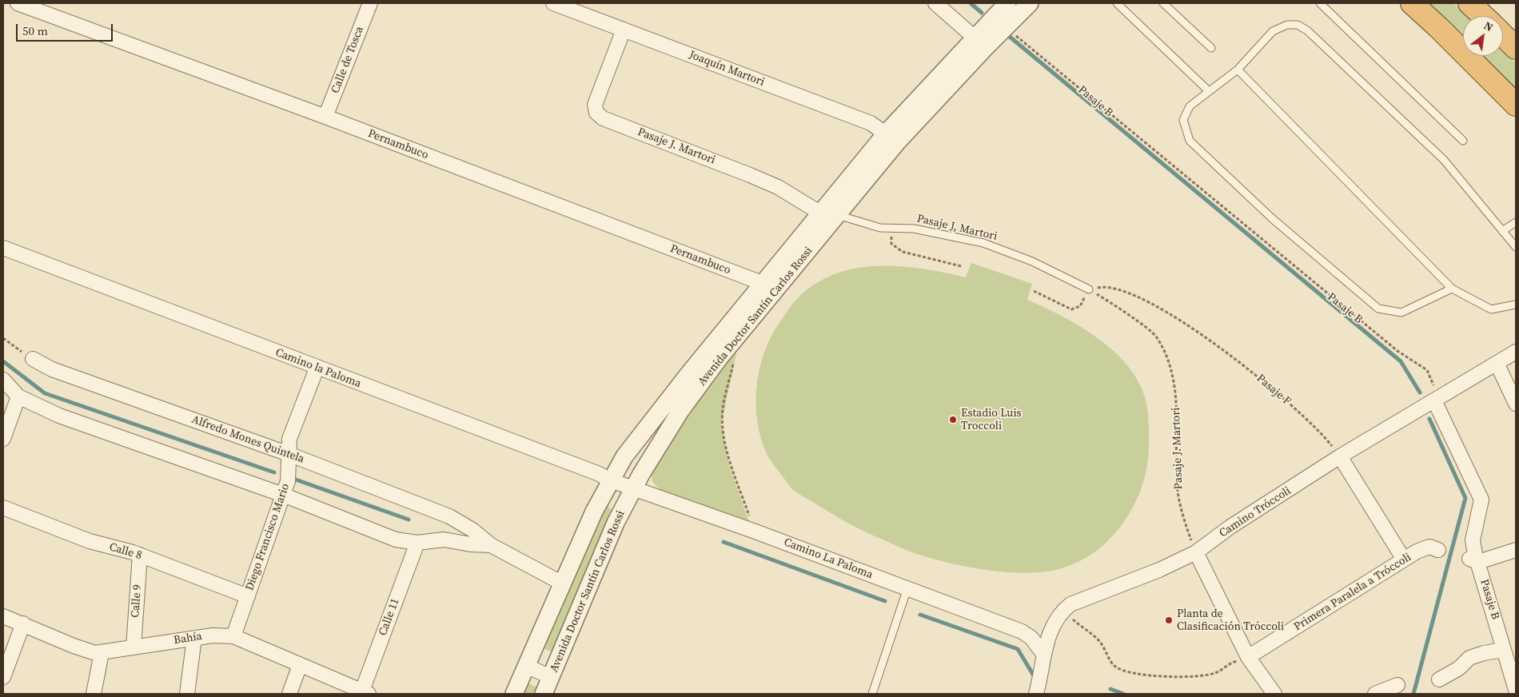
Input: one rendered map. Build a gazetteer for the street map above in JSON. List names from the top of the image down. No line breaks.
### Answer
{"streets":{"street":["Calle de Tosca","Joaquín Martori","Pasaje B","Pernambuco","Pasaje J. Martori","Avenida Doctor Santín Carlos Rossi","Camino la Paloma","Alfredo Mones Quintela","Camino Tróccoli","Diego Francisco Mario","Calle 8","Camino La Paloma","Primera Paralela a Tróccoli","Calle 9","Calle 11","Bahía"],"lane":["Pasaje J, Martori"],"path":["Pasaje F"]},"crossings":[["Calle de Tosca","Pernambuco"],["Joaquín Martori","Pasaje J. Martori"],["Joaquín Martori","Avenida Doctor Santín Carlos Rossi"],["Pasaje B","Avenida Doctor Santín Carlos Rossi"],["Pasaje B","Camino Tróccoli"],["Pernambuco","Avenida Doctor Santín Carlos Rossi"],["Pasaje J. Martori","Pasaje J, Martori"],["Pasaje J. Martori","Avenida Doctor Santín Carlos Rossi"],["Pasaje J. Martori","Pasaje F"],["Pasaje J. Martori","Camino Tróccoli"],["Pasaje J, Martori","Avenida Doctor Santín Carlos Rossi"],["Pasaje J, Martori","Pasaje F"],["Avenida Doctor Santín Carlos Rossi","Camino la Paloma"],["Avenida Doctor Santín Carlos Rossi","Alfredo Mones Quintela"],["Avenida Doctor Santín Carlos Rossi","Camino La Paloma"],["Camino la Paloma","Diego Francisco Mario"],["Camino la Paloma","Camino La Paloma"],["Pasaje F","Camino Tróccoli"],["Alfredo Mones Quintela","Diego Francisco Mario"],["Alfredo Mones Quintela","Calle 11"],["Camino Tróccoli","Camino La Paloma"],["Diego Francisco Mario","Calle 8"],["Diego Francisco Mario","Bahía"],["Calle 8","Calle 9"],["Calle 9","Bahía"],["Calle 11","Bahía"]],"places":["Estadio Luis Troccoli","Planta de Clasificación Tróccoli"],"scale_bar":"50 m","north":"top right"}
